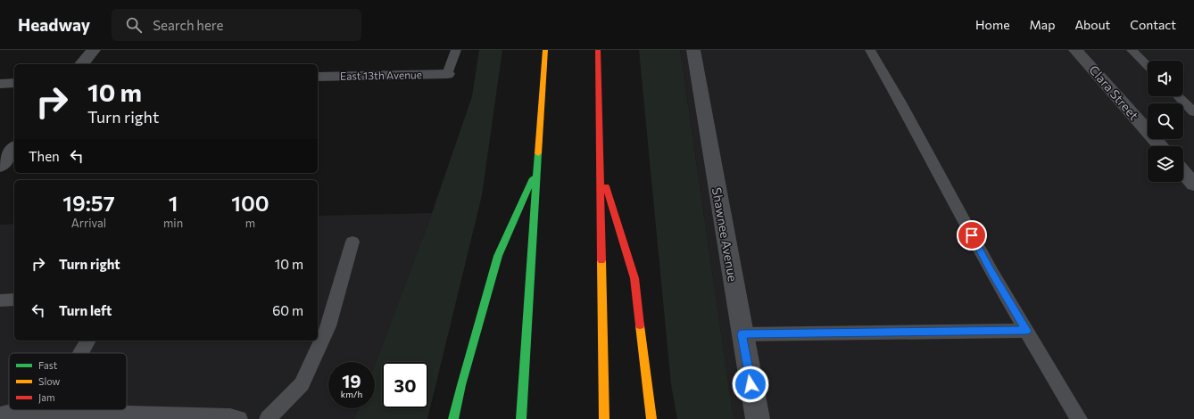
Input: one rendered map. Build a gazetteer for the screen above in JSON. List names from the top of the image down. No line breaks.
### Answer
{"streets":{"street":["East 13th Avenue","Clara Street","Shawnee Avenue"]},"legend":["Fast","Slow","Jam"],"page":{"header":"Headway","search":"Search here","nav":["Home","Map","About","Contact"],"turn":["10 m","Turn right"],"then":"Then","eta":["19:57","Arrival","1","min","100","m"],"list":[{"name":"Turn right","value":"10 m"},{"name":"Turn left","value":"60 m"}],"speed":"19 km/h","limit":"30"}}
